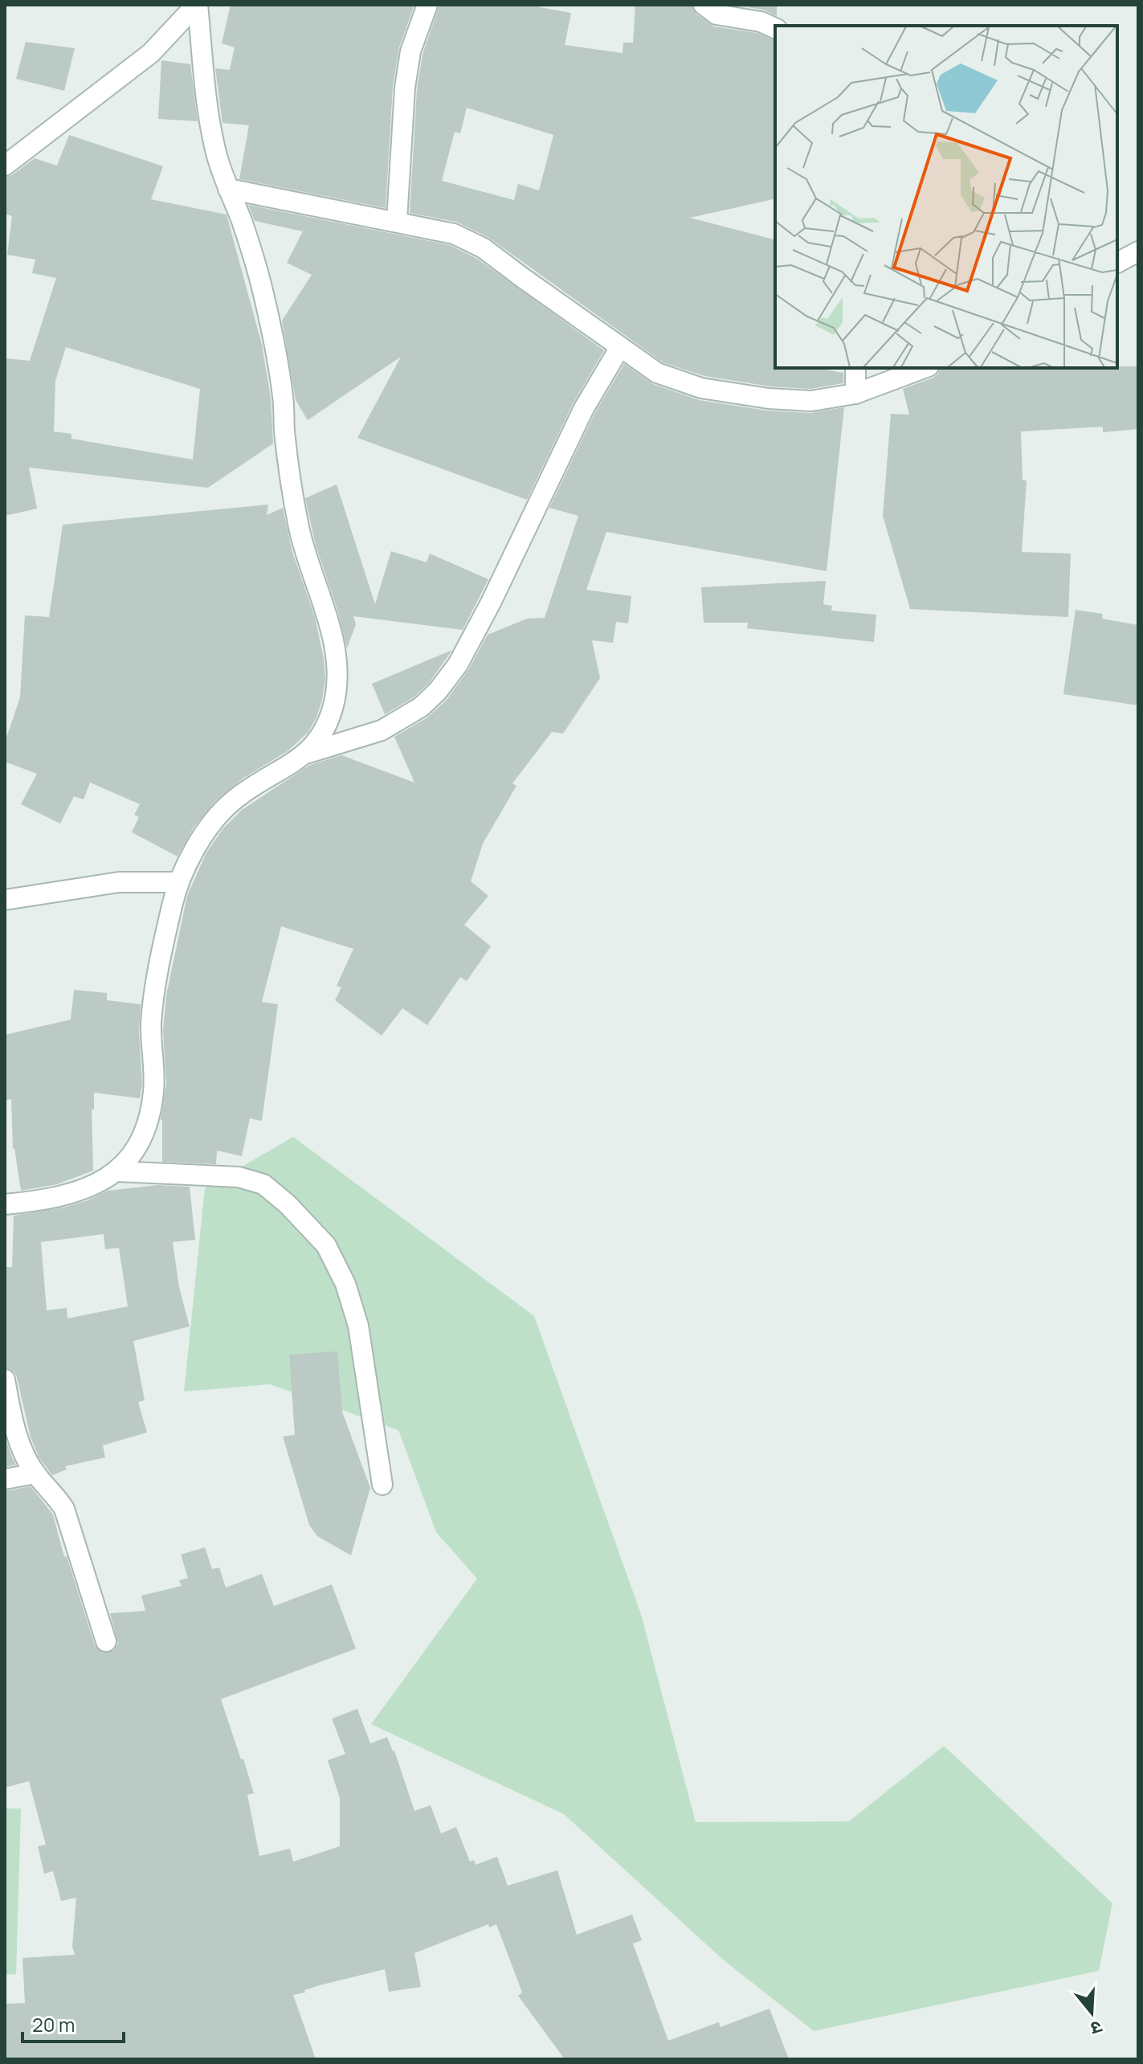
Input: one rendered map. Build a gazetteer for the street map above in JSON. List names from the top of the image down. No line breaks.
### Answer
{"scale_bar":"20 m","north":"bottom"}
